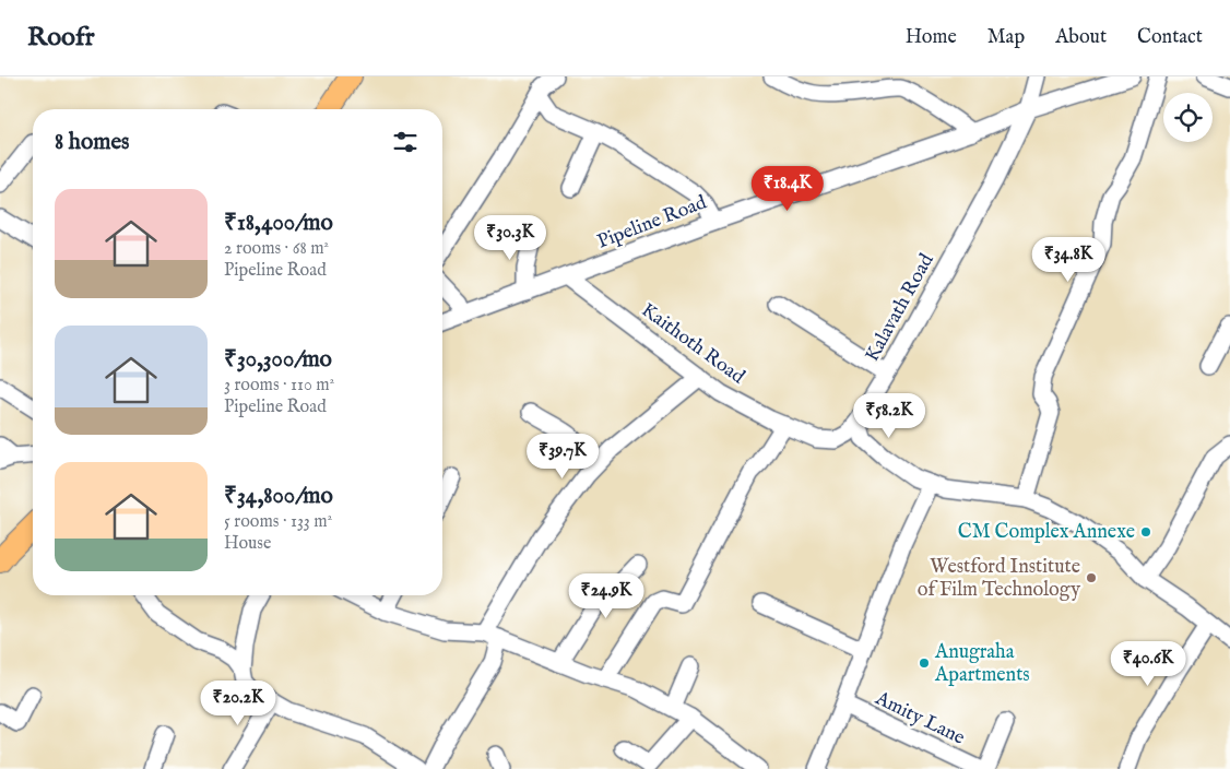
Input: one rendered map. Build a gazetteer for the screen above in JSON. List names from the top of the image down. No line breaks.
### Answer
{"streets":{"street":["Pipeline Road","Kalavath Road","Kaithoth Road","Amity Lane"]},"crossings":[["Pipeline Road","Kalavath Road"],["Pipeline Road","Kaithoth Road"],["Kalavath Road","Kaithoth Road"]],"places":["CM Complex Annexe","Westford Institute of Film Technology","Anugraha Apartments"],"page":{"header":"Roofr","nav":["Home","Map","About","Contact"],"heading":"8 homes","price":["₹18.4K","₹30.3K","₹34.8K","₹58.2K","₹39.7K","₹24.9K","₹40.6K","₹20.2K"],"list":[{"name":"₹18,400/mo","note":"2 rooms · 68 m² · Pipeline Road"},{"name":"₹30,300/mo","note":"3 rooms · 110 m² · Pipeline Road"},{"name":"₹34,800/mo","note":"5 rooms · 133 m² · House"}]}}
